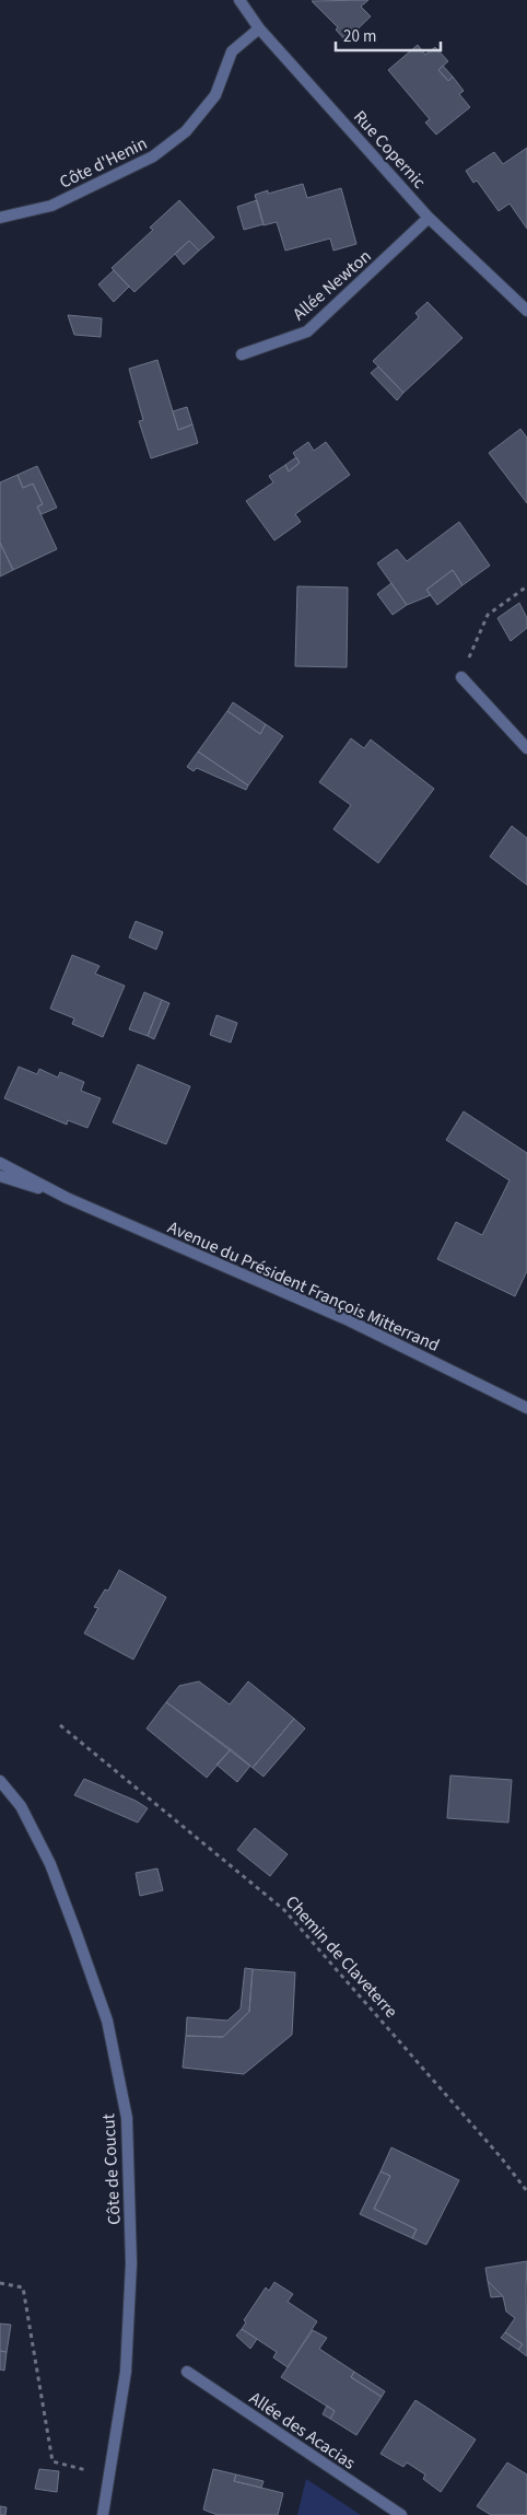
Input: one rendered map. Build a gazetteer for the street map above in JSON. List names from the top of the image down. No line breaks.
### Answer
{"streets":{"street":["Rue Copernic","Côte d'Henin","Allée Newton","Avenue du Président François Mitterrand","Côte de Coucut","Allée des Acacias"],"path":["Chemin de Claveterre"]},"crossings":[["Rue Copernic","Côte d'Henin"],["Rue Copernic","Allée Newton"]],"scale_bar":"20 m"}
